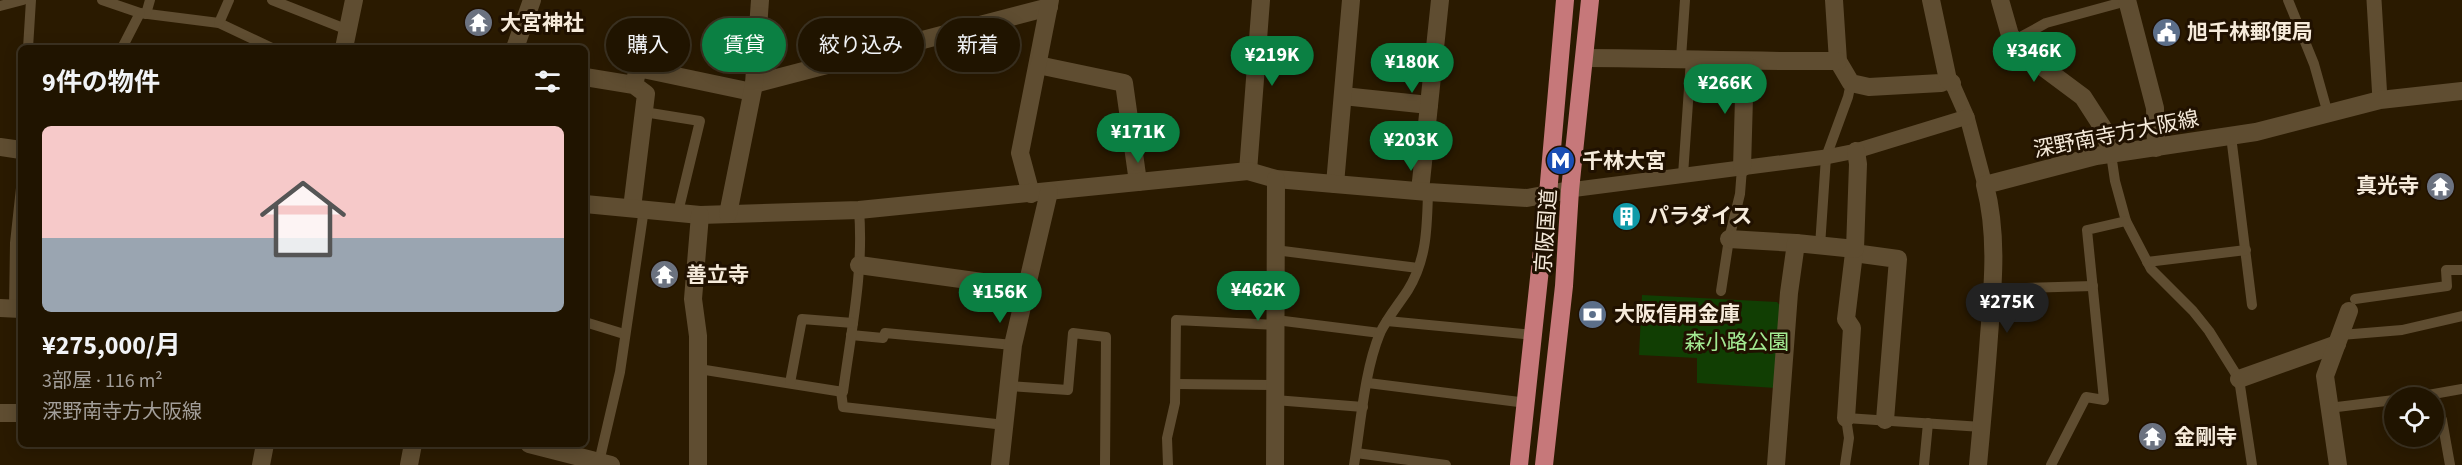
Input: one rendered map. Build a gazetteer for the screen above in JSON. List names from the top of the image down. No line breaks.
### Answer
{"streets":{"highway":["京阪国道"],"street":["深野南寺方大阪線"]},"parks":["森小路公園"],"places":{"temple":["大宮神社","真光寺","善立寺","金剛寺"],"public building":["旭千林郵便局"],"metro station":["千林大宮"],"building":["パラダイス"],"bank":["大阪信用金庫"]},"page":{"chip":["購入","賃貸","絞り込み","新着"],"price":["¥346K","¥219K","¥180K","¥266K","¥171K","¥203K","¥462K","¥156K","¥275K"],"heading":"9件の物件","list":[{"name":"¥275,000/月","note":"3部屋 · 116 m² · 深野南寺方大阪線"}]}}
